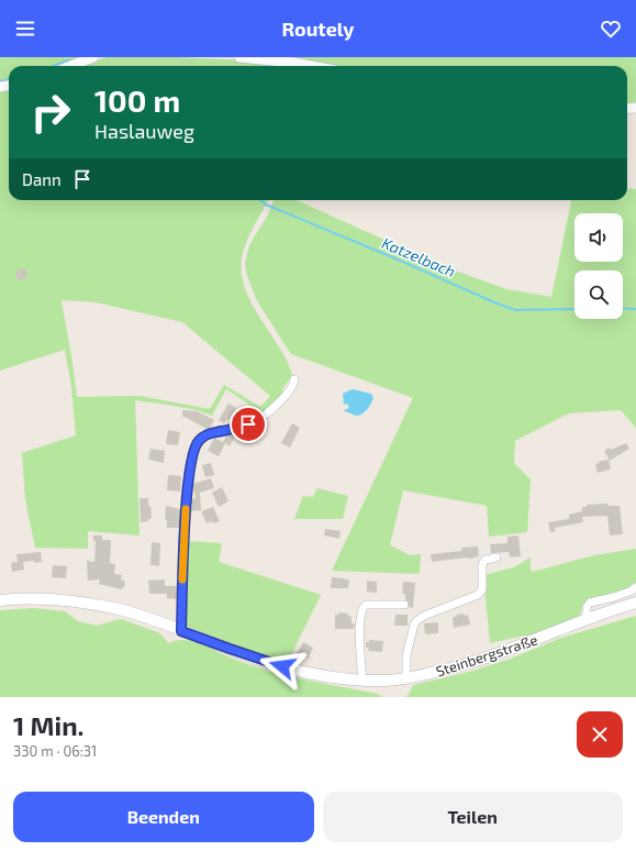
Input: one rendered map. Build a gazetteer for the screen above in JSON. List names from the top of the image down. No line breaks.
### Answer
{"streets":{"main road":["Steinbergstraße"]},"water":["Katzelbach"],"page":{"header":"Routely","turn":["100 m","Haslauweg"],"then":"Dann","heading":["1 Min.","330 m · 06:31"],"buttons":["Beenden","Teilen"]}}
